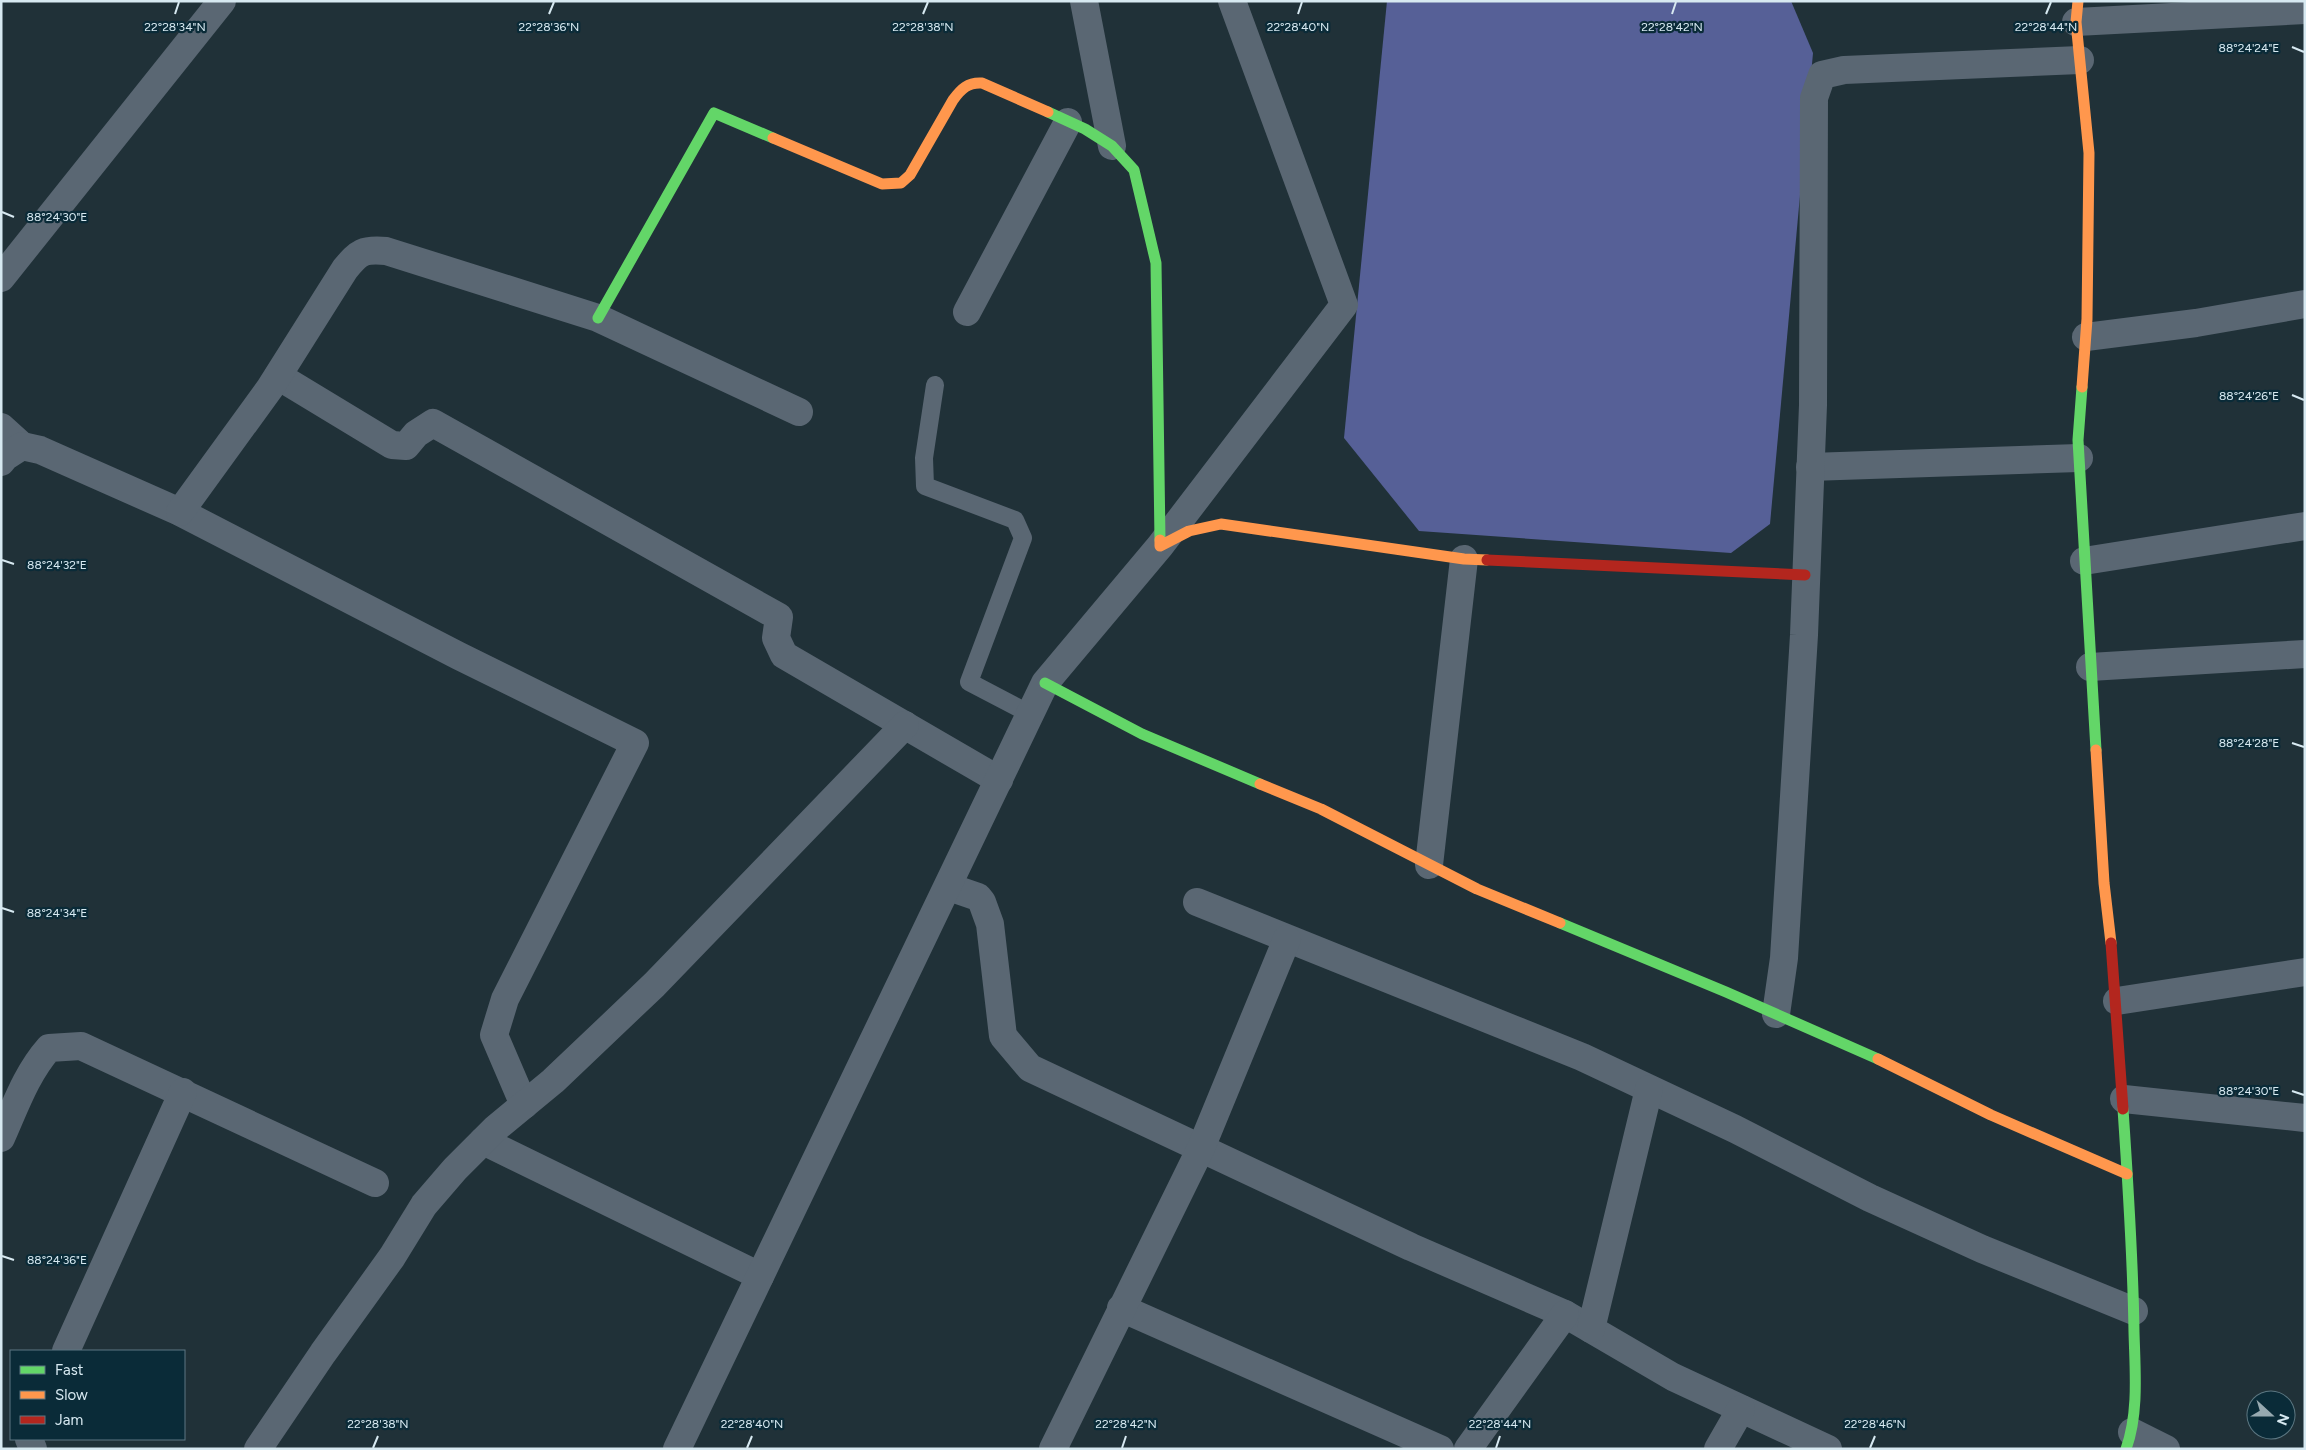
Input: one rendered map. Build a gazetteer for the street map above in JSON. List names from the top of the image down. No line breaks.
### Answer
{"legend":["Fast","Slow","Jam"],"north":"right","coordinates":["22°28'36\"N","22°28'40\"N","22°28'42\"N","22°28'34\"N","22°28'38\"N","22°28'44\"N","88°24'24\"E","88°24'30\"E","88°24'26\"E","88°24'32\"E","88°24'28\"E","88°24'34\"E","88°24'36\"E","22°28'46\"N"]}
